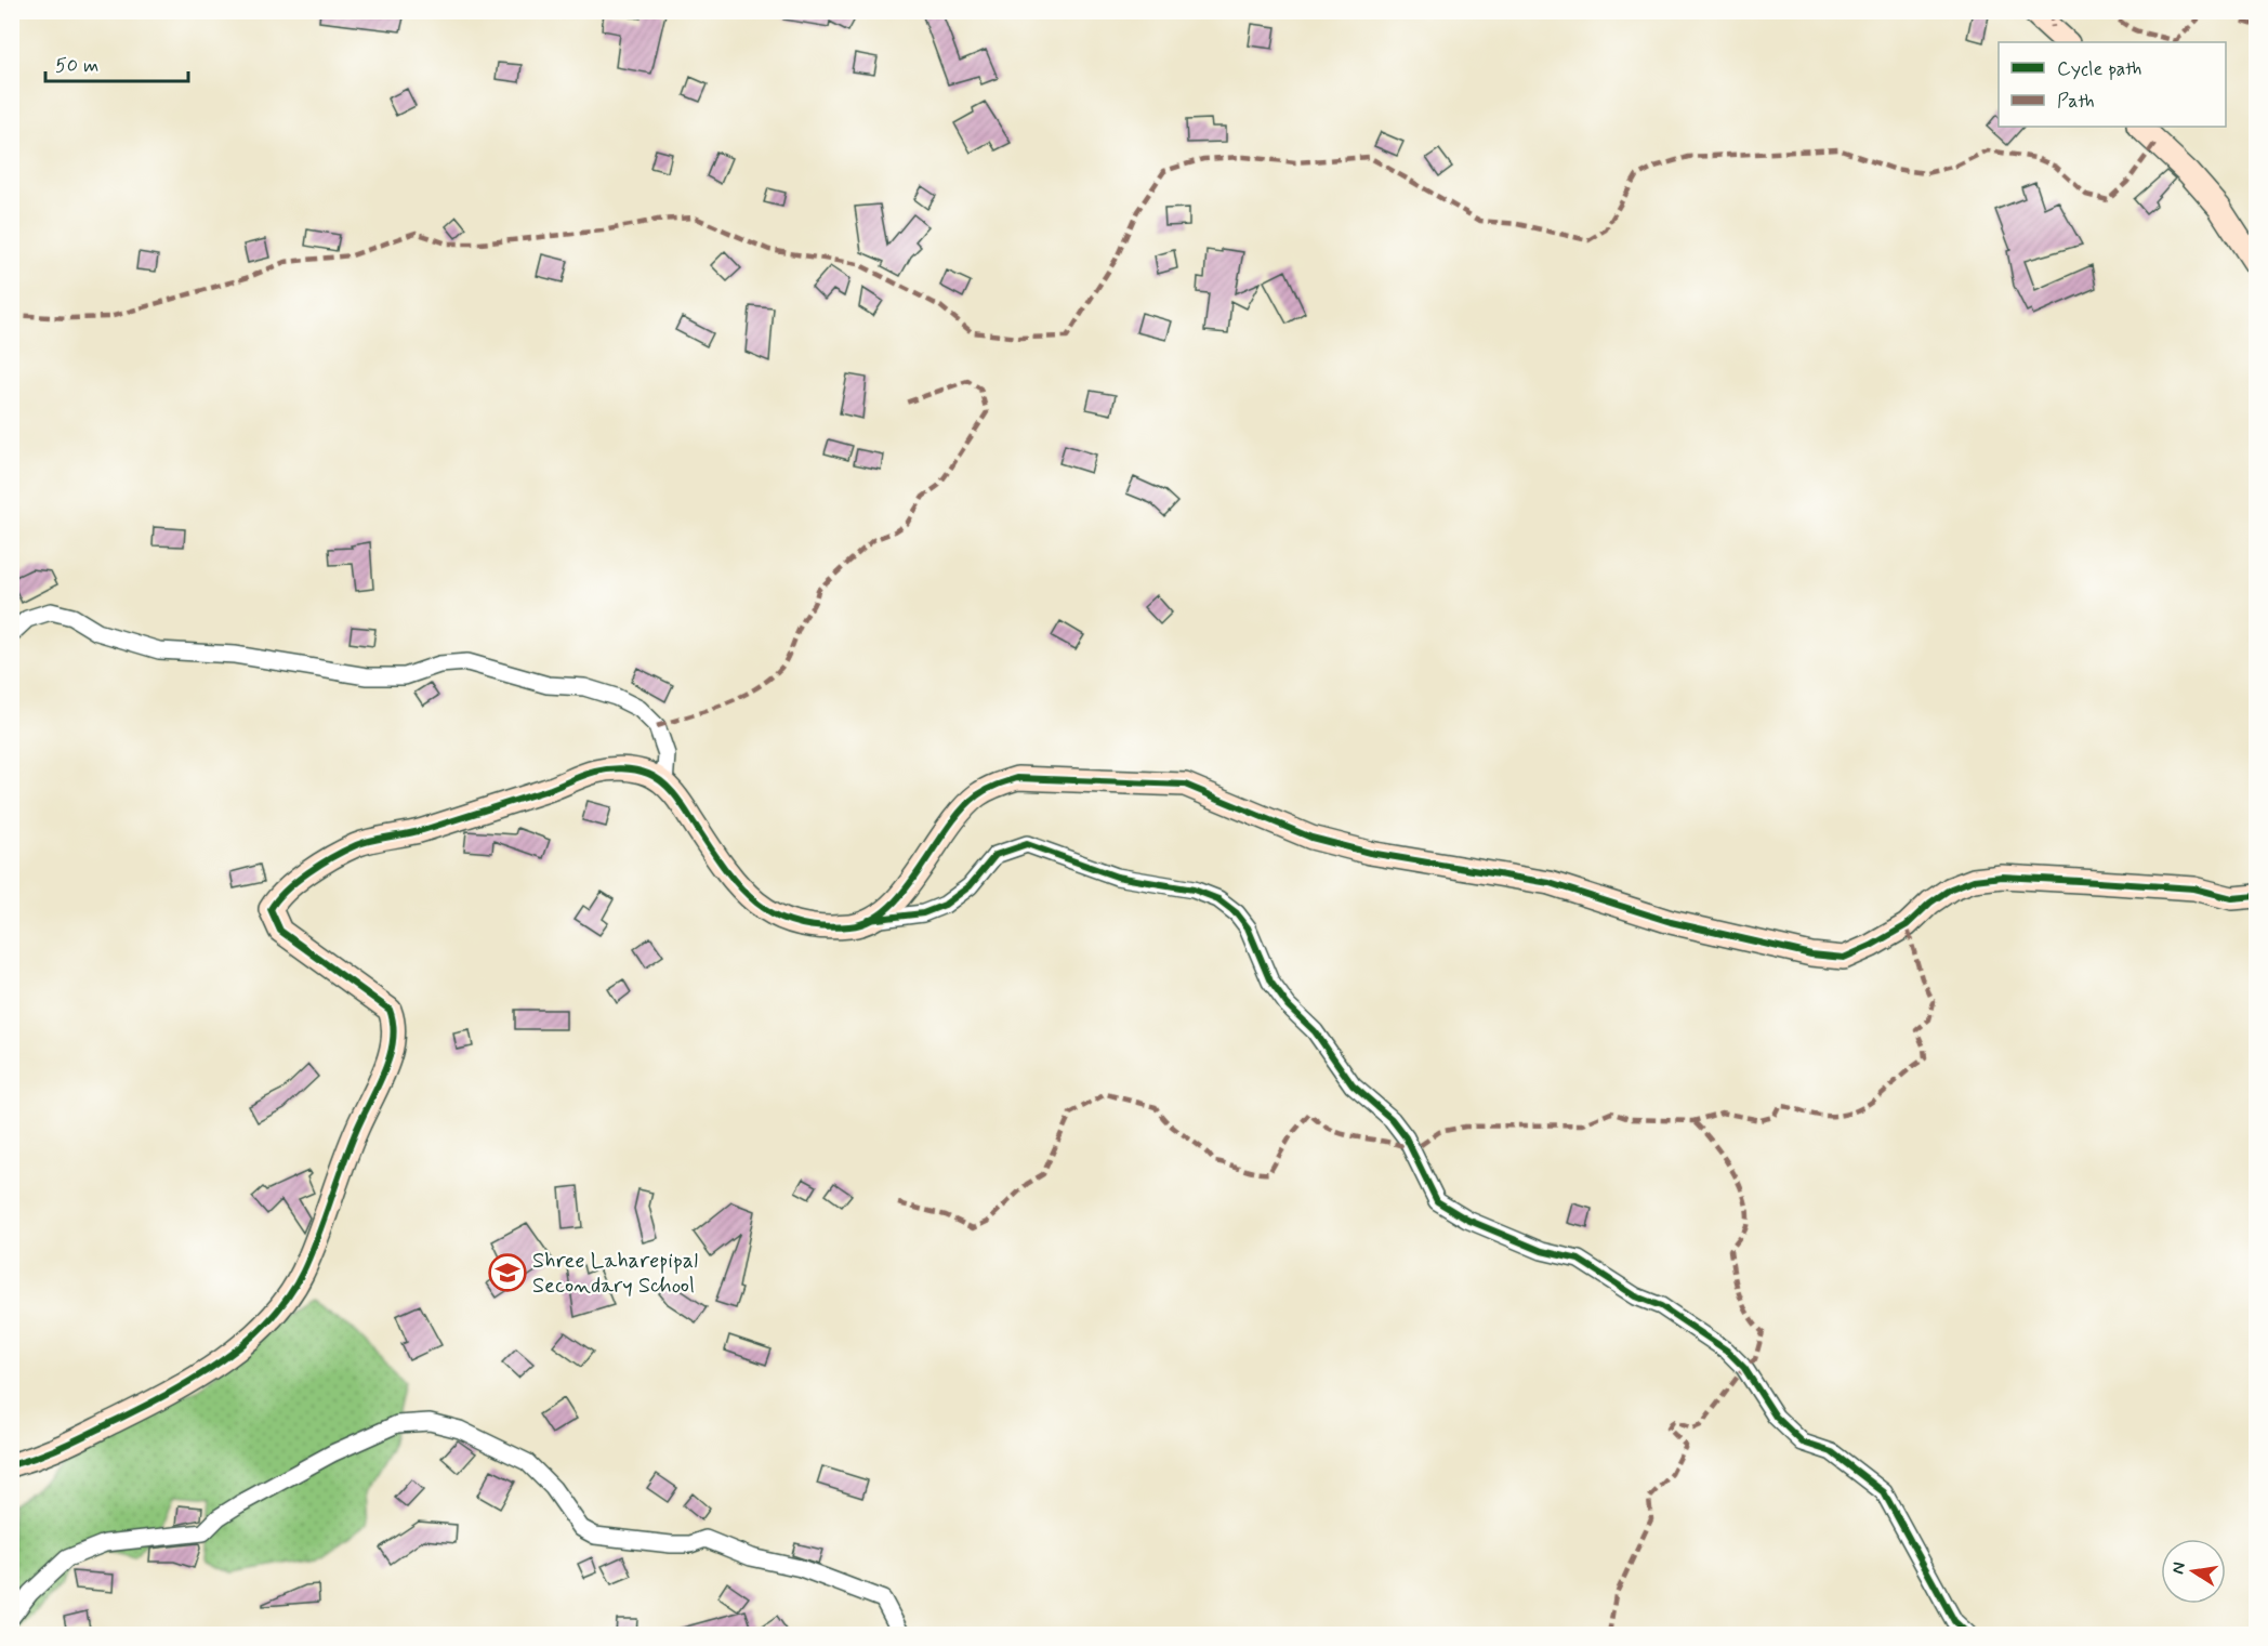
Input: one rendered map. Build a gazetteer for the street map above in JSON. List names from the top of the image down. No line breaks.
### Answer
{"places":{"school or university":["Shree Laharepipal Secondary School"]},"legend":["Cycle path","Path"],"scale_bar":"50 m","north":"left"}
